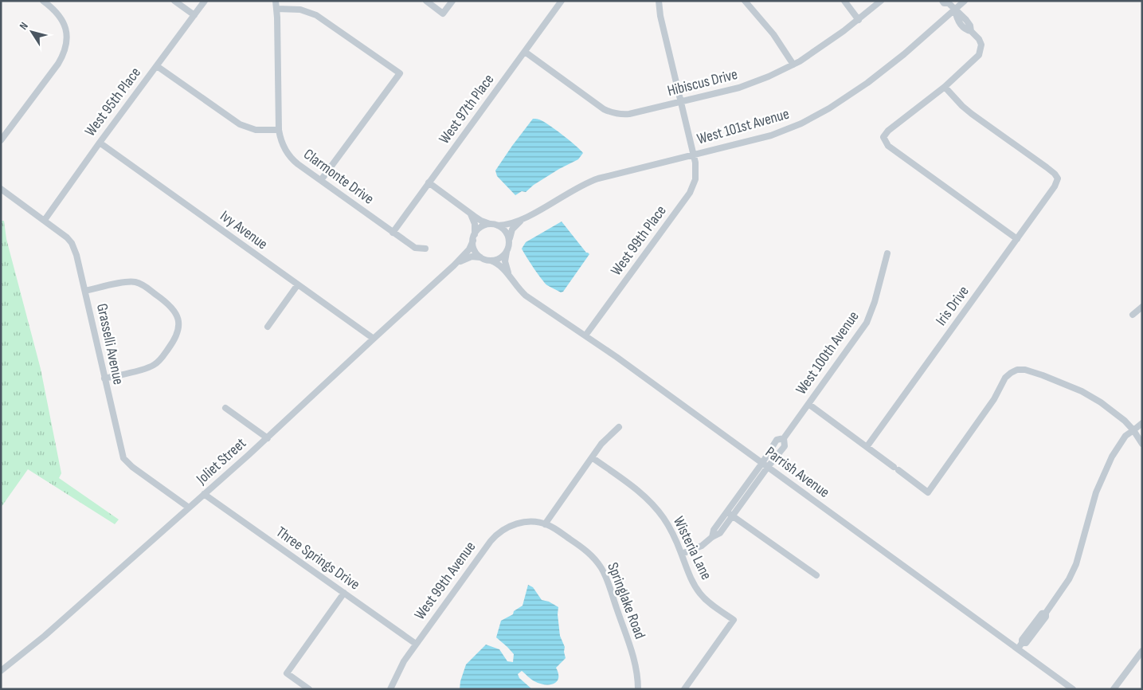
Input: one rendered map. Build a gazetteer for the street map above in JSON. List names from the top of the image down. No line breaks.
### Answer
{"streets":{"street":["Hibiscus Drive","West 95th Place","West 97th Place","West 101st Avenue","Clarmonte Drive","Ivy Avenue","West 99th Place","Iris Drive","Grasselli Avenue","West 100th Avenue","Joliet Street","Parrish Avenue","Wisteria Lane","Three Springs Drive","West 99th Avenue","Springlake Road"]},"crossings":[["Hibiscus Drive","West 97th Place"],["Hibiscus Drive","West 99th Place"],["West 95th Place","Ivy Avenue"],["West 95th Place","Grasselli Avenue"],["West 97th Place","Clarmonte Drive"],["West 101st Avenue","West 99th Place"],["West 101st Avenue","Joliet Street"],["West 101st Avenue","Parrish Avenue"],["Ivy Avenue","Joliet Street"],["West 99th Place","Parrish Avenue"],["Grasselli Avenue","Joliet Street"],["West 100th Avenue","Parrish Avenue"],["West 100th Avenue","Wisteria Lane"],["Joliet Street","Parrish Avenue"],["Joliet Street","Three Springs Drive"],["Three Springs Drive","West 99th Avenue"],["West 99th Avenue","Springlake Road"]],"north":"top left"}
